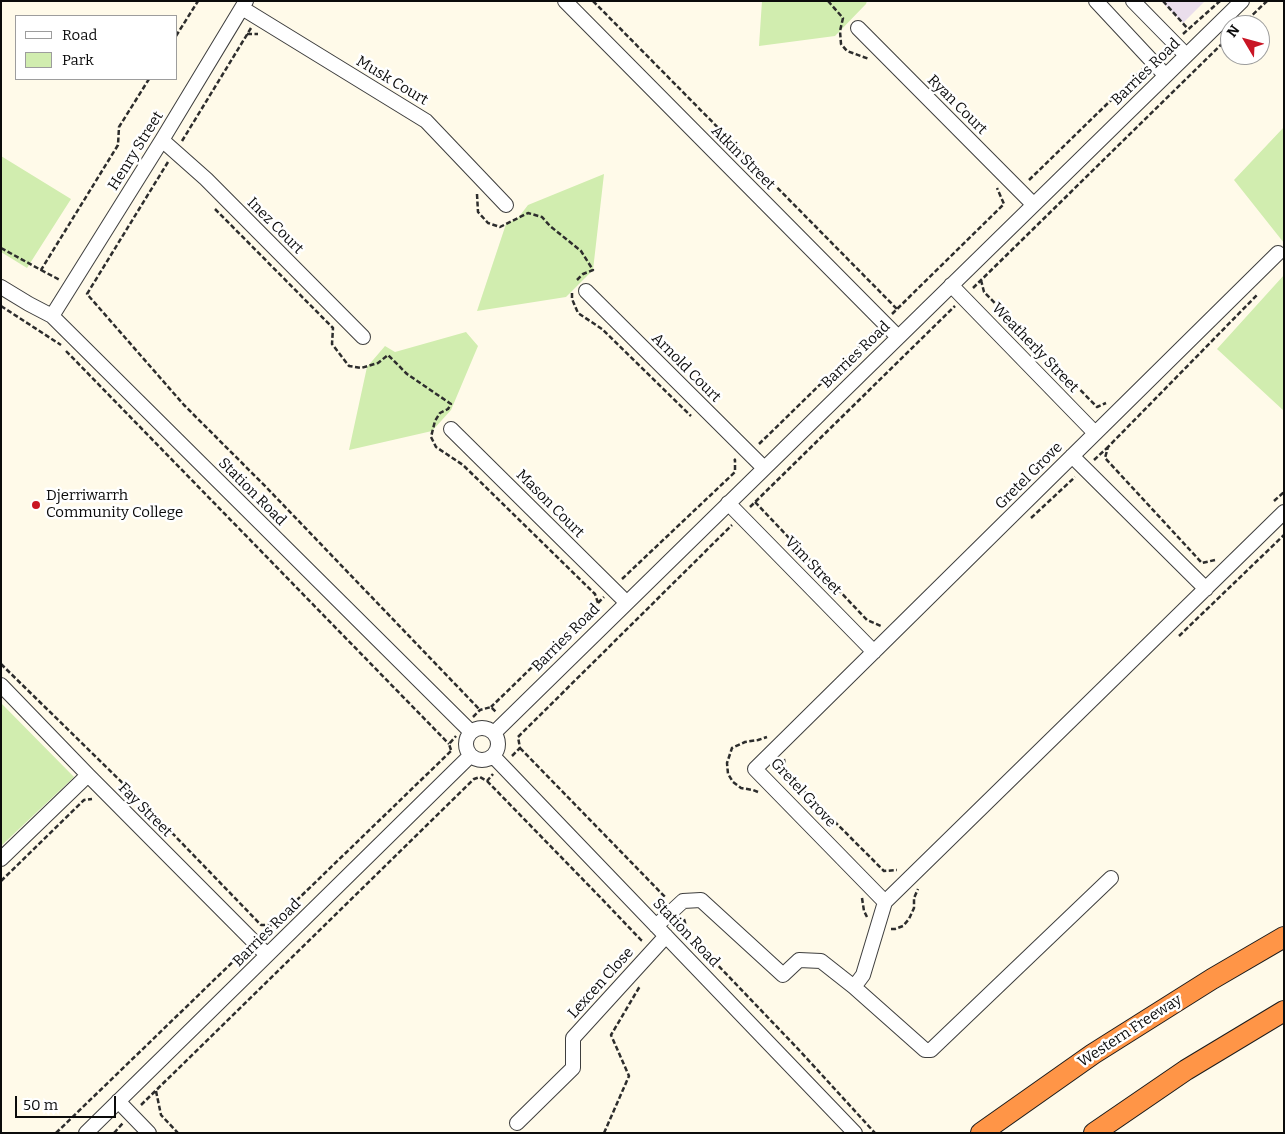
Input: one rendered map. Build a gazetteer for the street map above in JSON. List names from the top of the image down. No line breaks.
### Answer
{"streets":{"highway":["Western Freeway"],"street":["Barries Road","Musk Court","Ryan Court","Henry Street","Atkin Street","Inez Court","Weatherly Street","Arnold Court","Gretel Grove","Station Road","Mason Court","Vim Street","Fay Street","Lexcen Close"]},"crossings":[["Barries Road","Ryan Court"],["Barries Road","Atkin Street"],["Barries Road","Weatherly Street"],["Barries Road","Arnold Court"],["Barries Road","Station Road"],["Barries Road","Mason Court"],["Barries Road","Vim Street"],["Barries Road","Fay Street"],["Musk Court","Henry Street"],["Henry Street","Inez Court"],["Henry Street","Station Road"],["Weatherly Street","Gretel Grove"],["Gretel Grove","Vim Street"],["Station Road","Lexcen Close"]],"places":["Djerriwarrh Community College"],"legend":["Road","Park"],"scale_bar":"50 m","north":"top left"}
